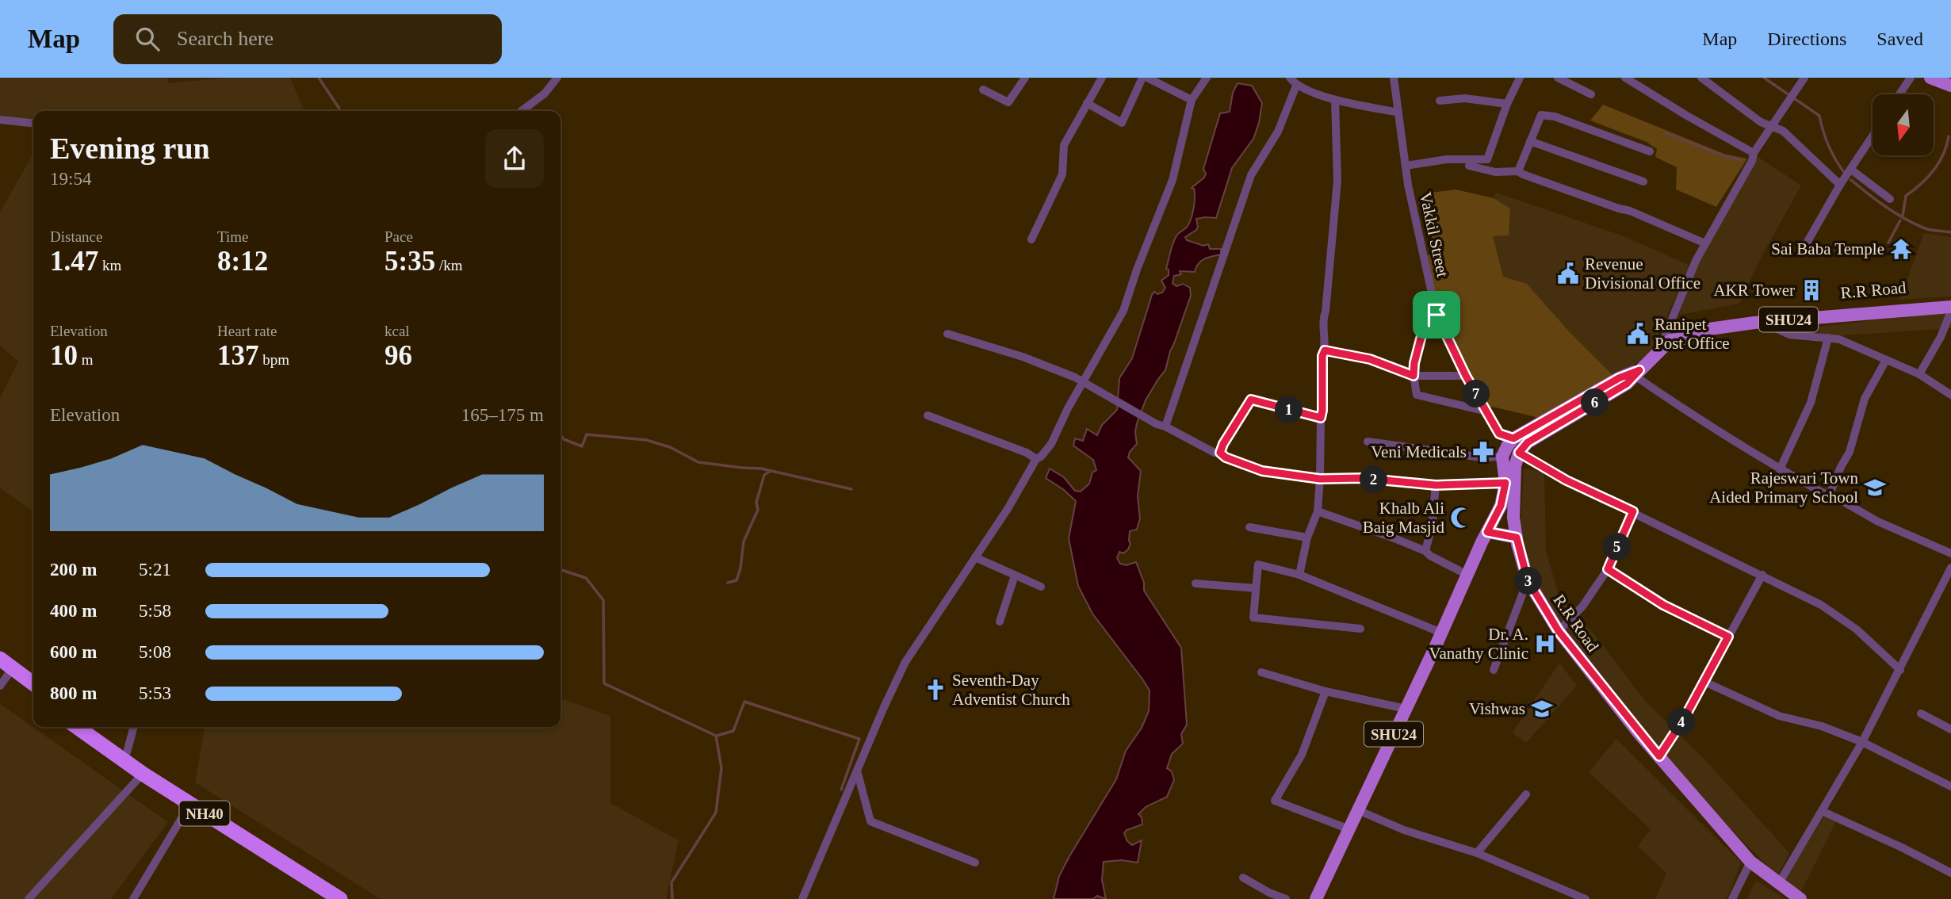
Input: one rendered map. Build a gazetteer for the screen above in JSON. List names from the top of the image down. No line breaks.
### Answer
{"streets":{"highway":["NH40"],"main road":["R.R Road","SHU24"],"street":["Vakkil Street"]},"crossings":[["Vakkil Street","R.R Road"],["R.R Road","SHU24"]],"places":{"temple":["Sai Baba Temple"],"public building":["Revenue Divisional Office","Ranipet Post Office"],"building":["AKR Tower"],"pharmacy":["Veni Medicals"],"school or university":["Rajeswari Town Aided Primary School","Vishwas"],"mosque":["Khalb Ali Baig Masjid"],"hospital":["Dr. A. Vanathy Clinic"],"church":["Seventh-Day Adventist Church"]},"north":"bottom","page":{"header":"Map","search":"Search here","nav":["Map","Directions","Saved"],"heading":["Evening run","19:54"],"stats":[["Distance","1.47 km"],["Time","8:12"],["Pace","5:35 /km"],["Elevation","10 m"],["Heart rate","137 bpm"],["kcal","96"]],"pins":["7","6","1","2","5","3","4"],"chart":["Elevation","165–175 m"],"list":[{"name":"200 m","note":"5:21"},{"name":"400 m","note":"5:58"},{"name":"600 m","note":"5:08"},{"name":"800 m","note":"5:53"}]}}
